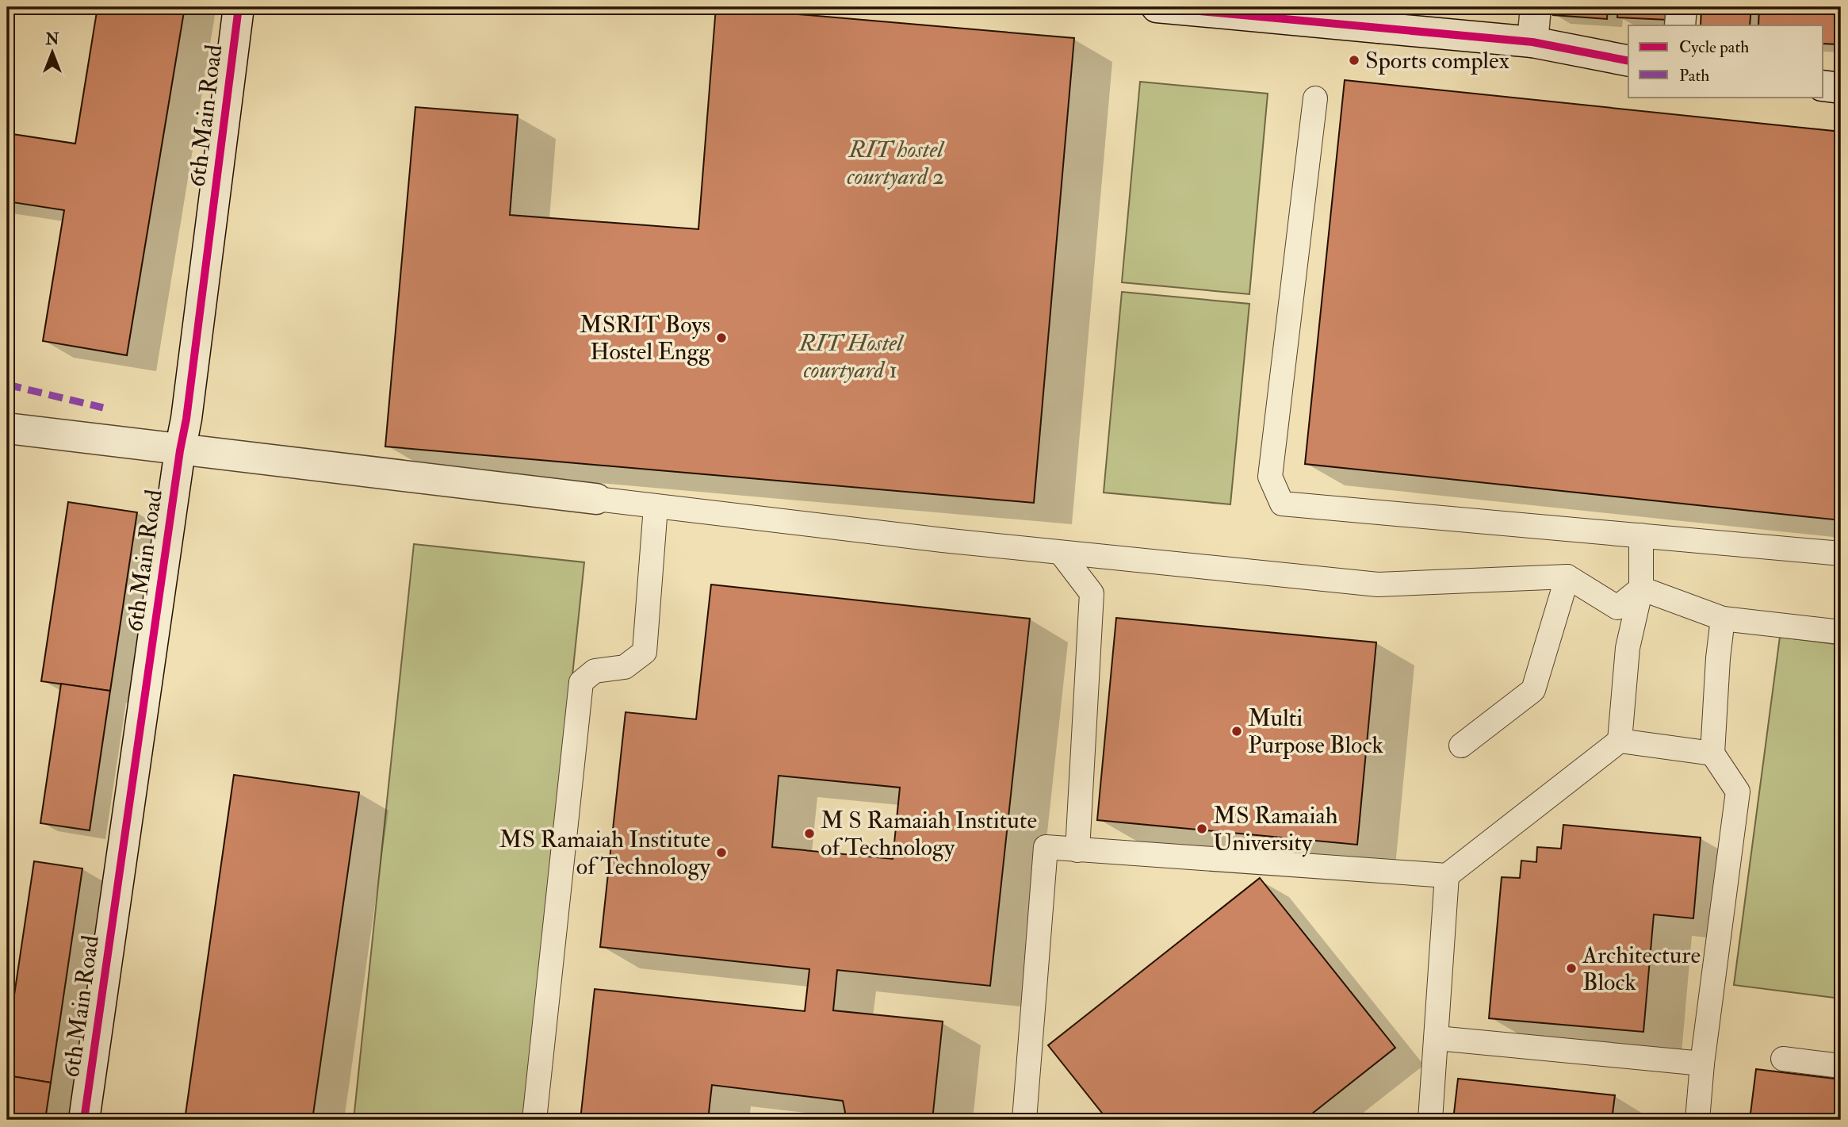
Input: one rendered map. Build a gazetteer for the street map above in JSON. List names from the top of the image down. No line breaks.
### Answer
{"streets":{"street":["6th Main Road"]},"parks":["RIT hostel courtyard 2","RIT Hostel courtyard 1"],"places":["Sports complex","MSRIT Boys Hostel Engg","Multi Purpose Block","MS Ramaiah University","M S Ramaiah Institute of Technology","MS Ramaiah Institute of Technology","Architecture Block"],"legend":["Cycle path","Path"],"north":"top"}
